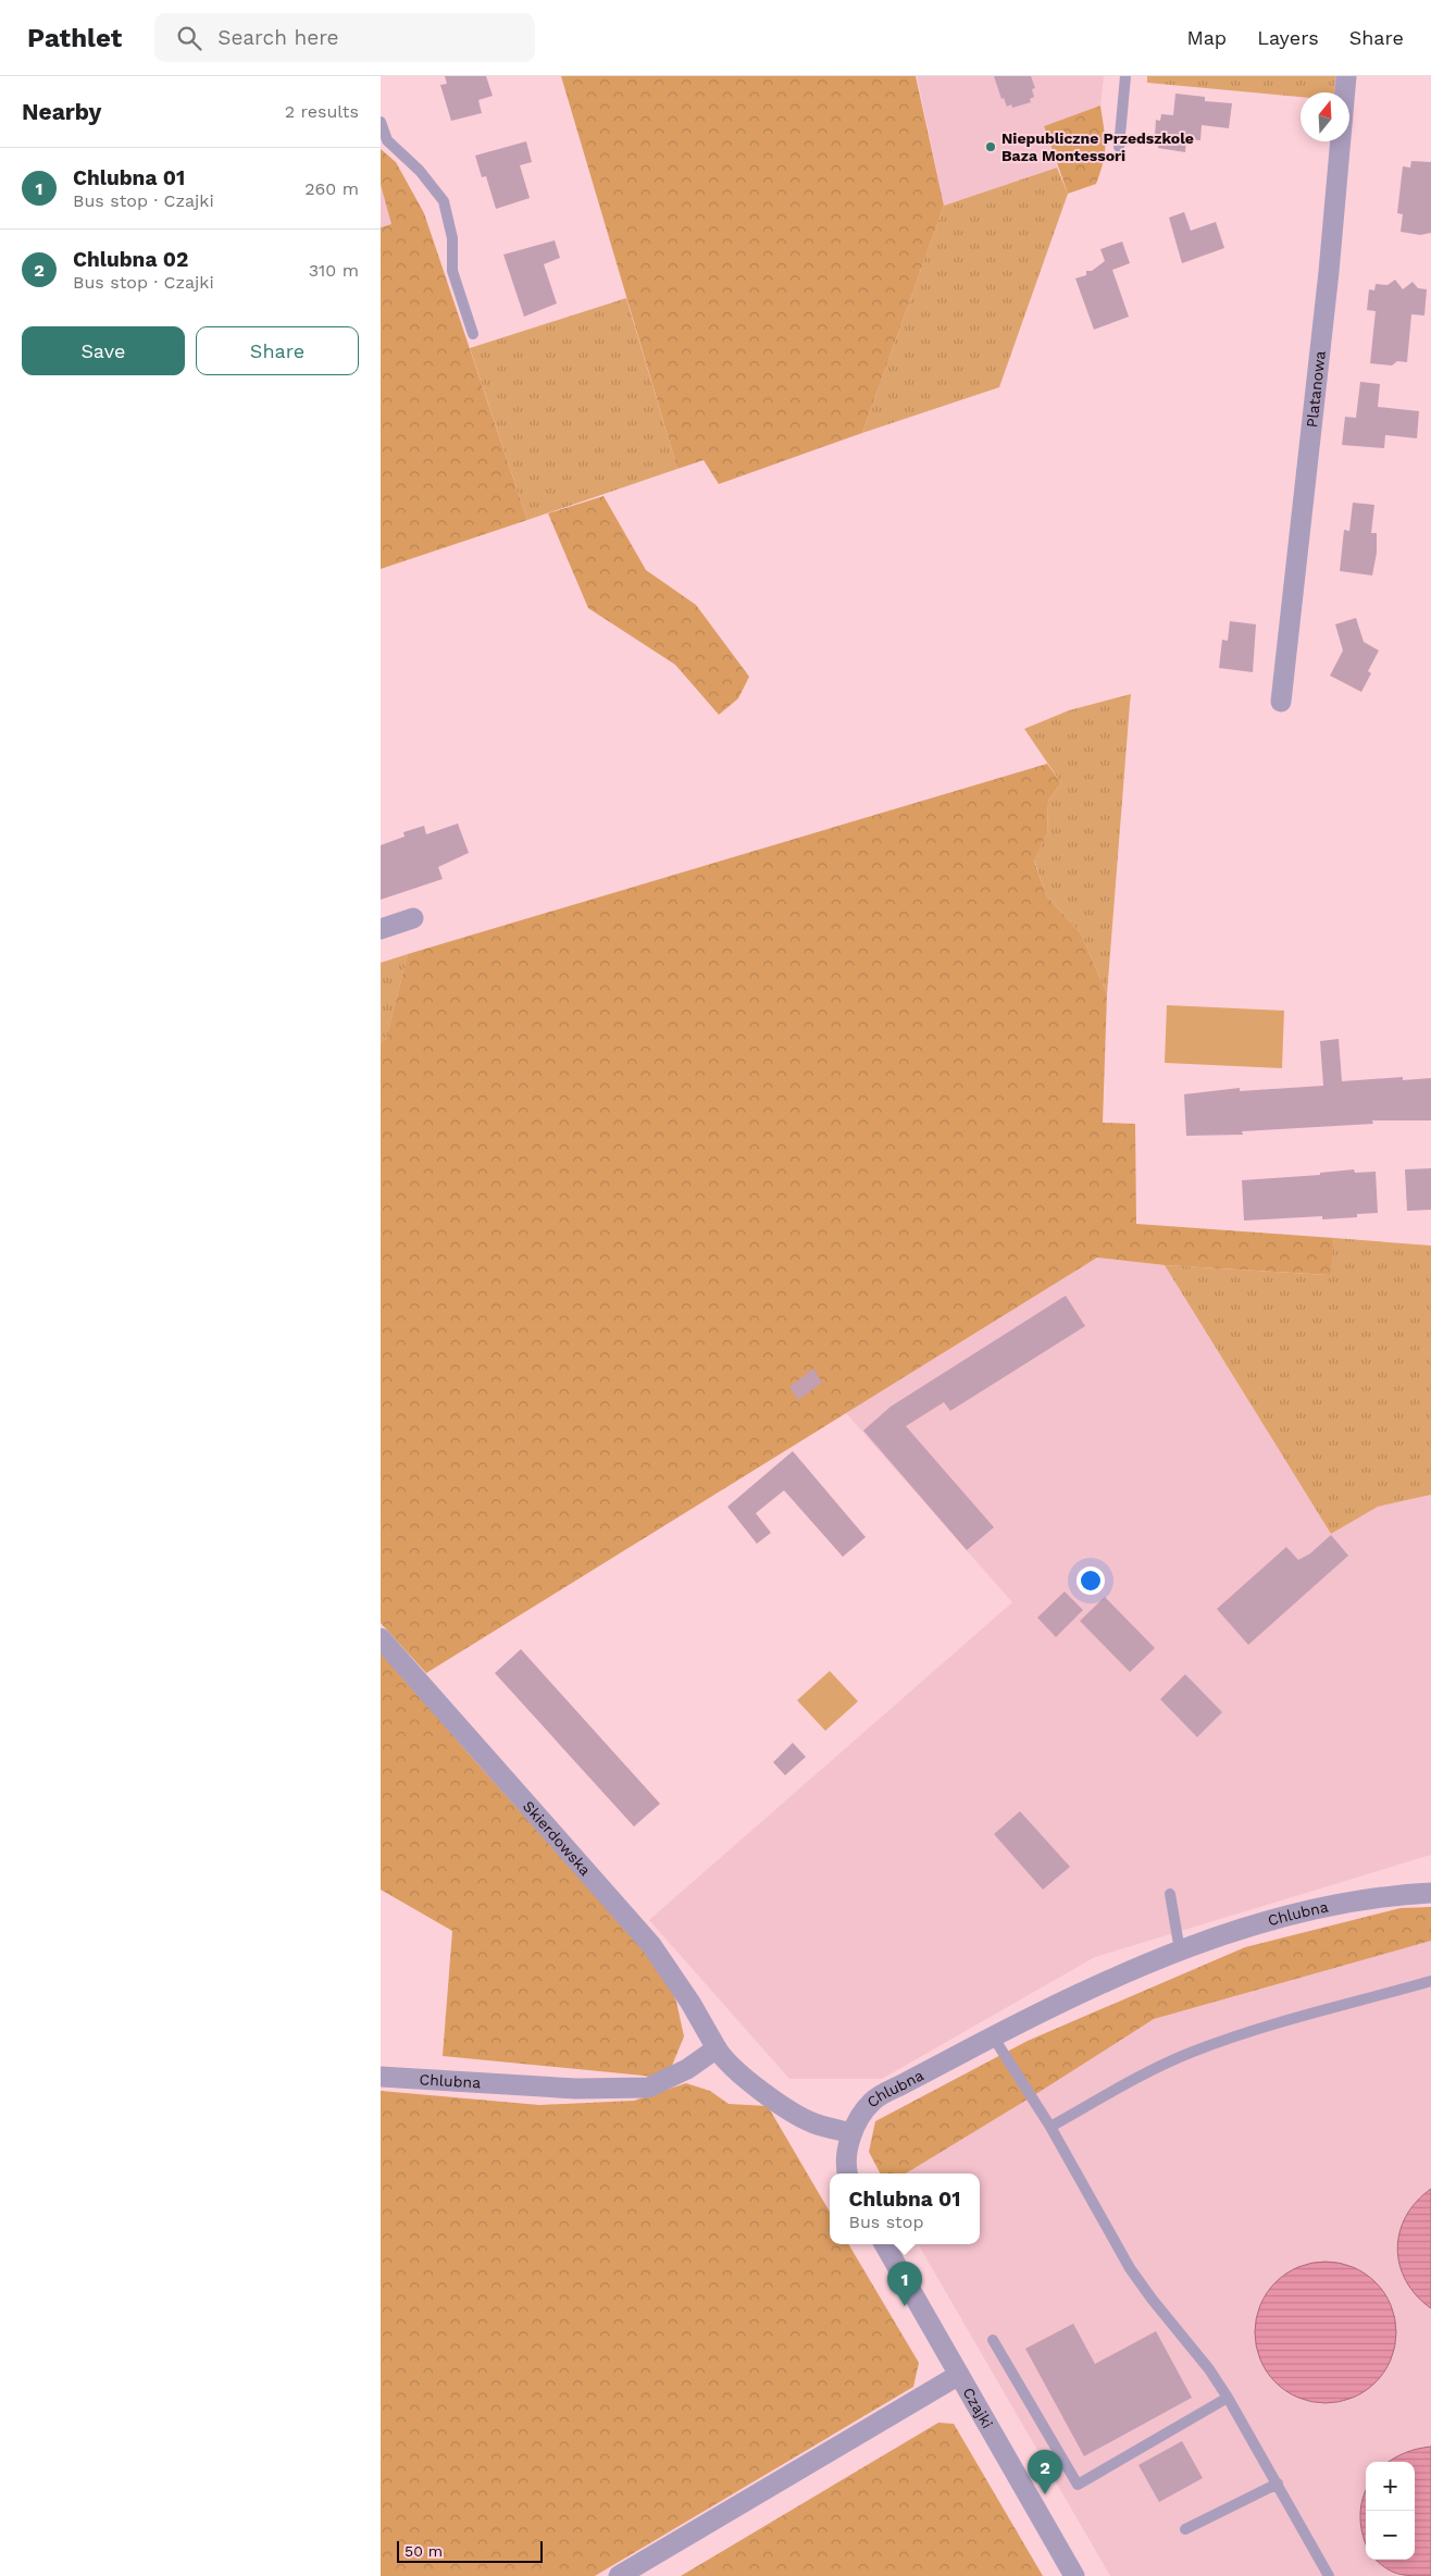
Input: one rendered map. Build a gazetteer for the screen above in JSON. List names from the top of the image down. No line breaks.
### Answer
{"streets":{"street":["Platanowa","Skierdowska","Chlubna","Czajki"]},"crossings":[["Skierdowska","Chlubna"]],"places":["Niepubliczne Przedszkole Baza Montessori"],"scale_bar":"50 m","north":"top","page":{"header":"Pathlet","search":"Search here","nav":["Map","Layers","Share"],"heading":["Nearby","2 results"],"list":[{"mark":"1","name":"Chlubna 01","note":"Bus stop · Czajki","value":"260 m"},{"mark":"2","name":"Chlubna 02","note":"Bus stop · Czajki","value":"310 m"}],"buttons":["Save","Share"],"popup":["Chlubna 01","Bus stop"],"pins":["1","2"],"map_buttons":["+","−"],"scale":"50 m"}}
